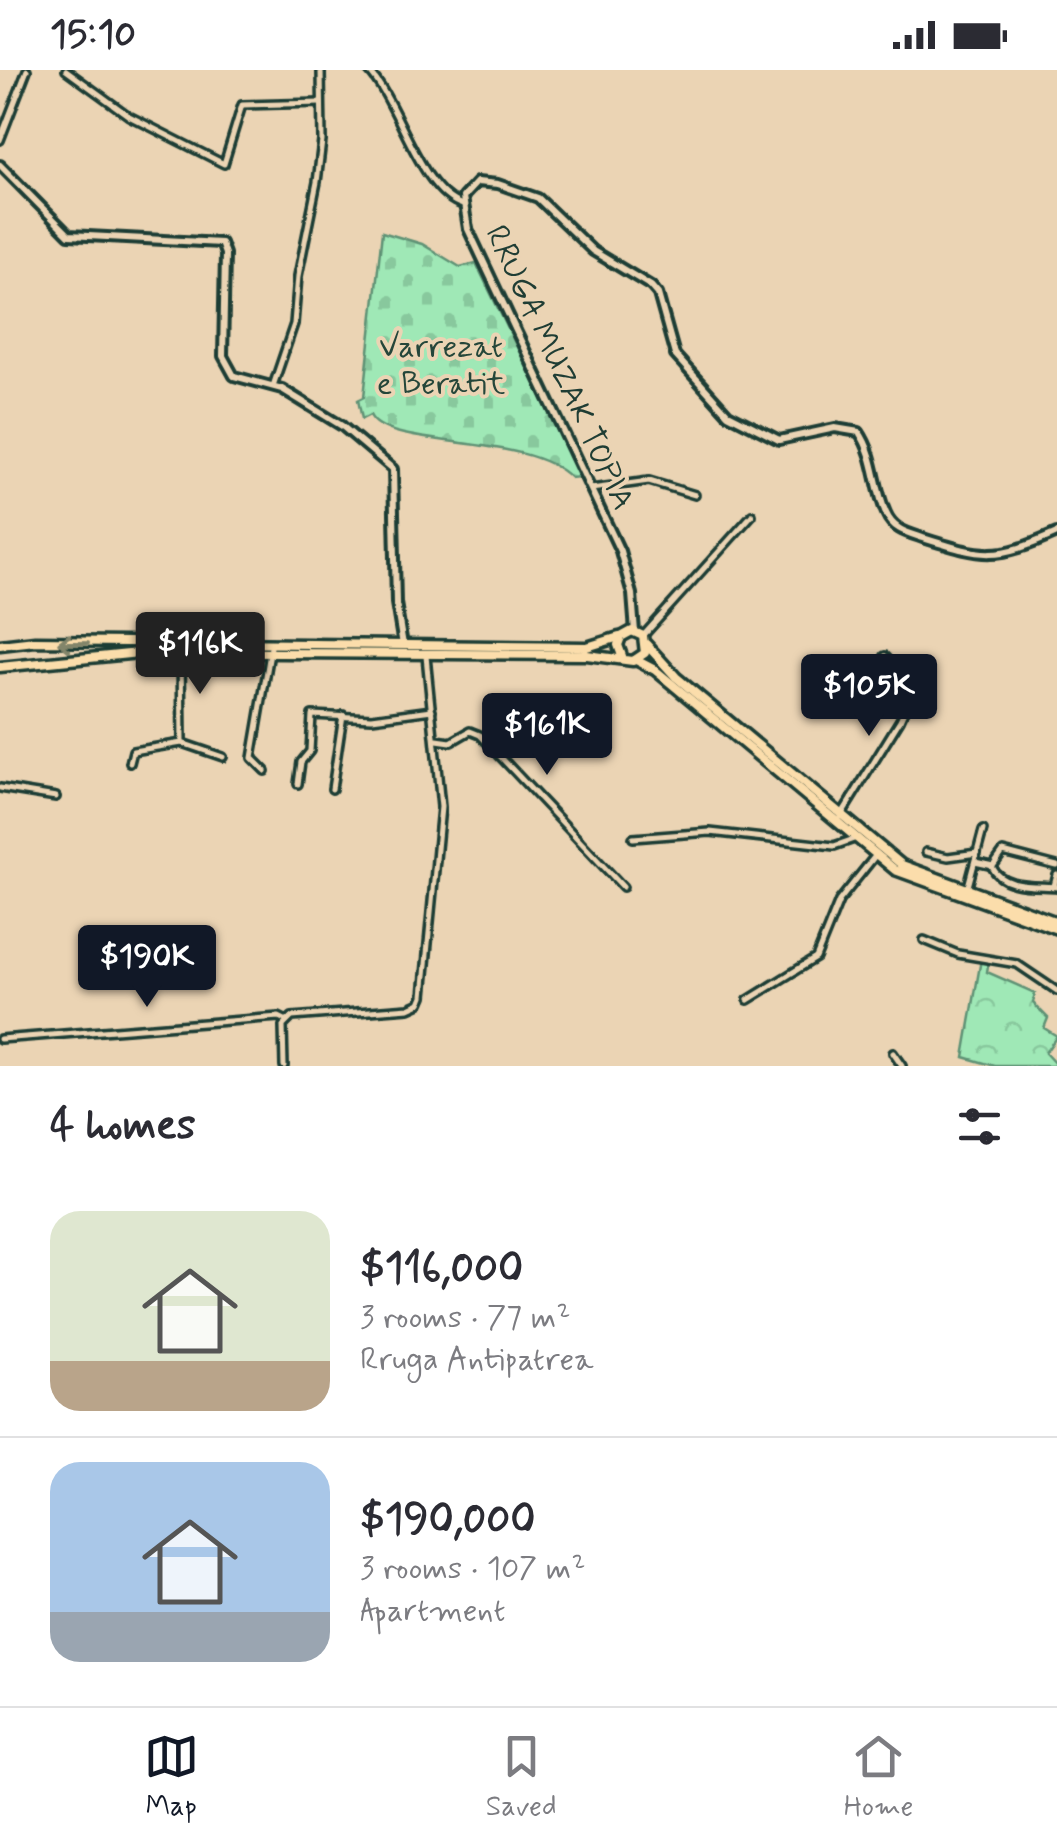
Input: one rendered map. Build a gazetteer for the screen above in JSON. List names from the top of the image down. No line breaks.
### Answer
{"streets":{"street":["RRUGA MUZAK TOPIA"]},"parks":["Varrezat e Beratit"],"page":{"status":"15:10","price":["$116K","$105K","$161K","$190K"],"heading":"4 homes","list":[{"name":"$116,000","note":"3 rooms · 77 m² · Rruga Antipatrea"},{"name":"$190,000","note":"3 rooms · 107 m² · Apartment"}],"tabs":["Map","Saved","Home"]}}
